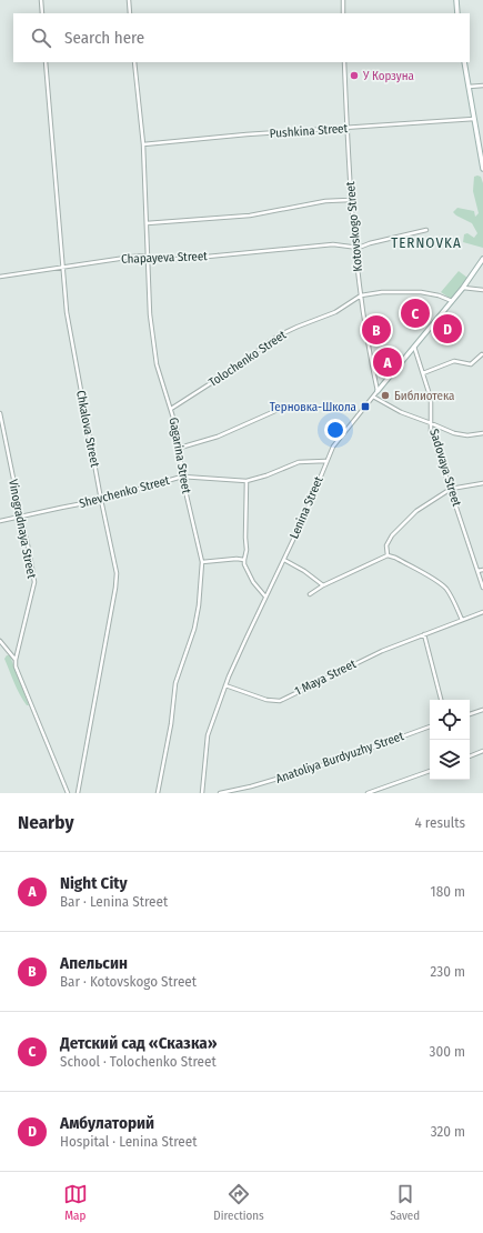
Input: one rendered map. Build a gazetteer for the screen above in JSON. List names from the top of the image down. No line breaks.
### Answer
{"streets":{"street":["Pushkina Street","Kotovskogo Street","Chapayeva Street","Tolochenko Street","Chkalova Street","Gagarina Street","Sadovaya Street","Shevchenko Street","Lenina Street","Vinogradnaya Street","1 Maya Street","Anatoliya Burdyuzhy Street"]},"crossings":[["Pushkina Street","Kotovskogo Street"],["Pushkina Street","Gagarina Street"],["Kotovskogo Street","Chapayeva Street"],["Kotovskogo Street","Tolochenko Street"],["Kotovskogo Street","Lenina Street"],["Chapayeva Street","Chkalova Street"],["Chapayeva Street","Gagarina Street"],["Tolochenko Street","Gagarina Street"],["Tolochenko Street","Lenina Street"],["Chkalova Street","Shevchenko Street"],["Gagarina Street","Shevchenko Street"],["Sadovaya Street","Lenina Street"],["Shevchenko Street","Lenina Street"],["Shevchenko Street","Vinogradnaya Street"],["Lenina Street","1 Maya Street"]],"districts":["TERNOVKA"],"places":{"other":["У Корзуна","Библиотека"],"transit":["Терновка-Школа"]},"page":{"search":"Search here","pins":["C","D","B","A"],"heading":["Nearby","4 results"],"list":[{"mark":"A","name":"Night City","note":"Bar · Lenina Street","value":"180 m"},{"mark":"B","name":"Апельсин","note":"Bar · Kotovskogo Street","value":"230 m"},{"mark":"C","name":"Детский сад «Сказка»","note":"School · Tolochenko Street","value":"300 m"},{"mark":"D","name":"Амбулаторий","note":"Hospital · Lenina Street","value":"320 m"}],"nav":["Map","Directions","Saved"]}}
